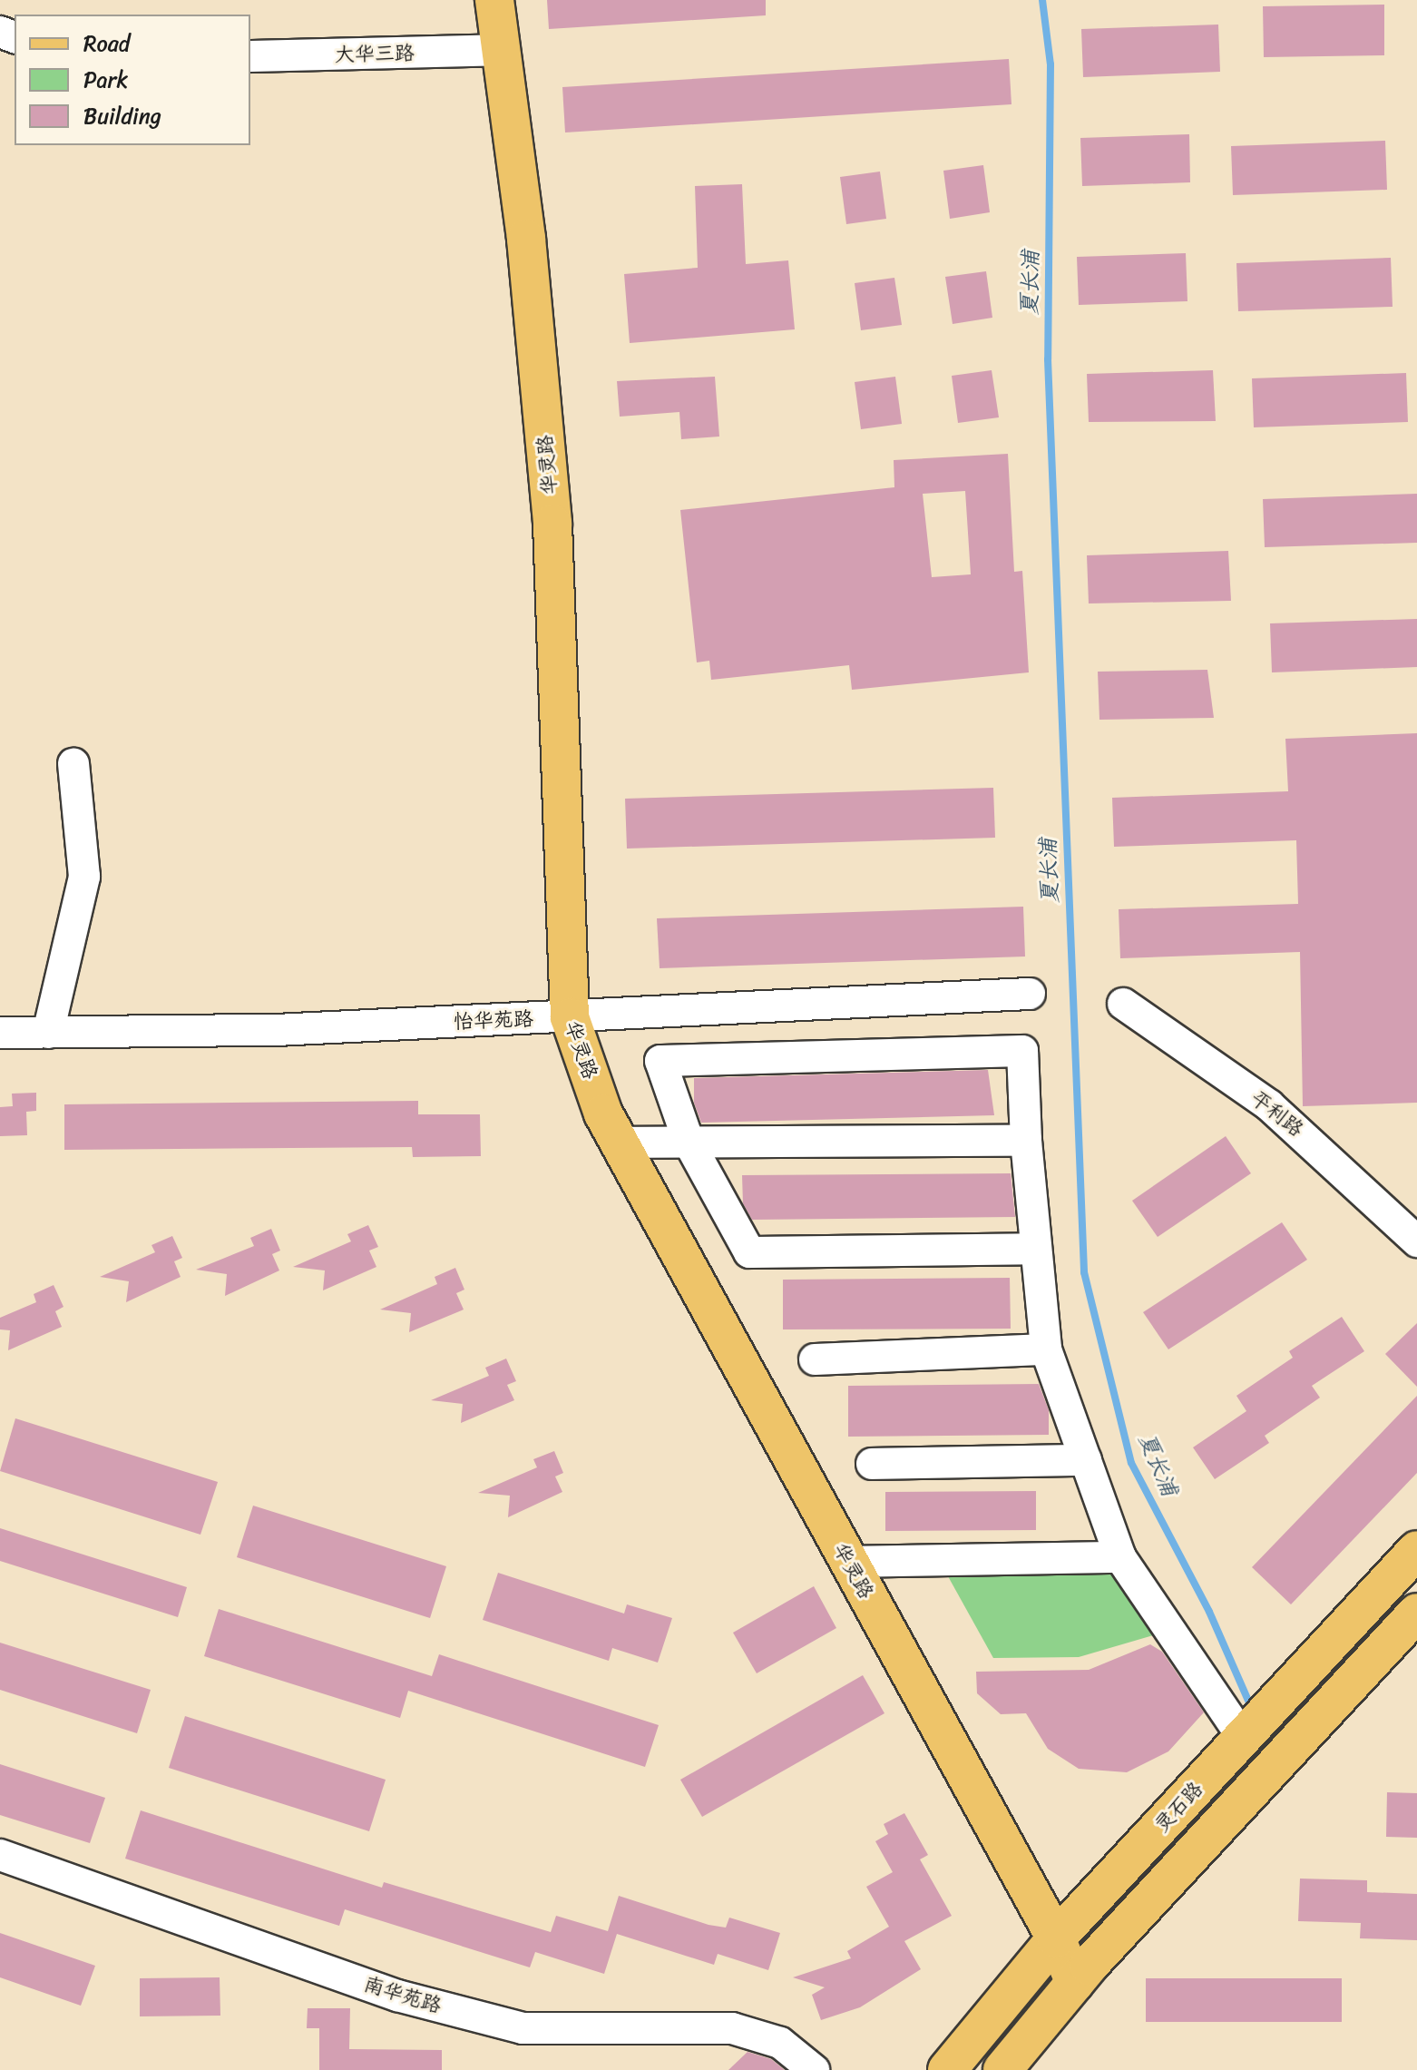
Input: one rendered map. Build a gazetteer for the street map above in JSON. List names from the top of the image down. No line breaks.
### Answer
{"streets":{"main road":["华灵路","灵石路"],"street":["大华三路","怡华苑路","平利路","南华苑路"]},"crossings":[["大华三路","华灵路"],["华灵路","怡华苑路"],["华灵路","灵石路"]],"water":["夏长浦"],"legend":["Road","Park","Building"]}
